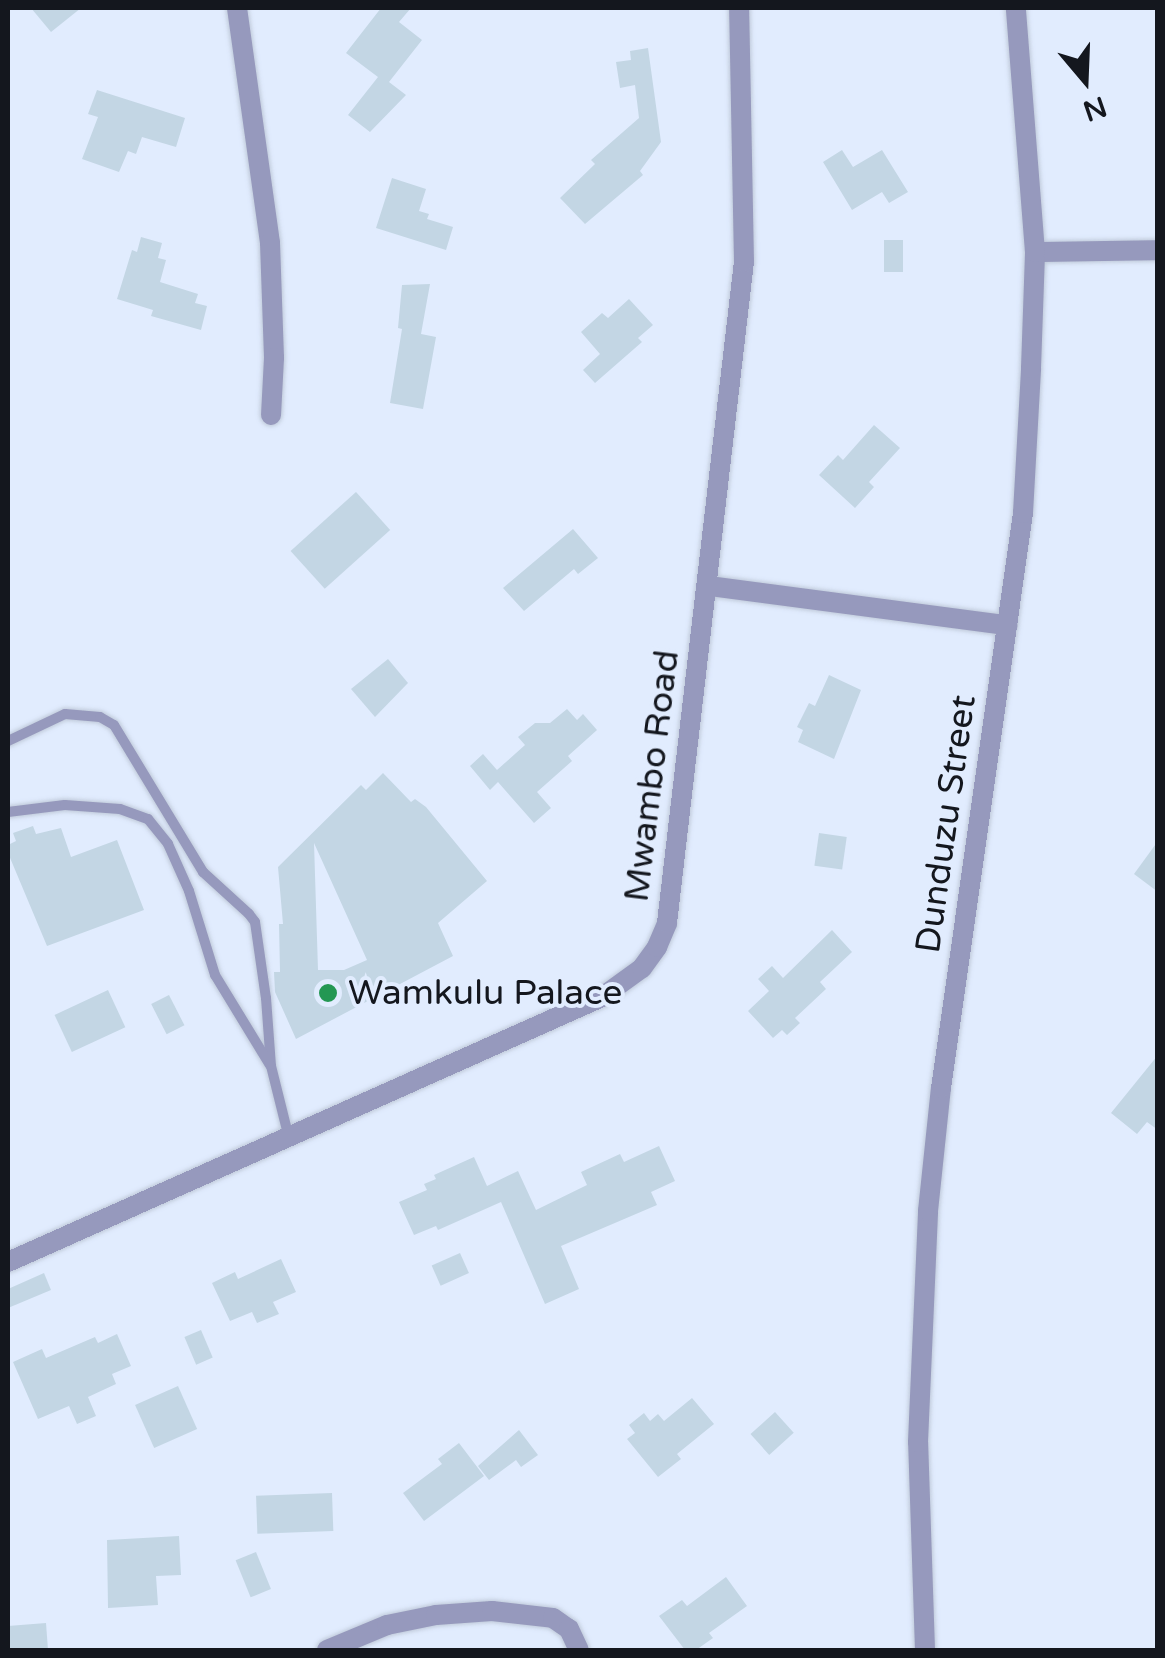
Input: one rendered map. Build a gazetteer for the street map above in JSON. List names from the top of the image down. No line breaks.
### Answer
{"streets":{"street":["Mwambo Road","Dunduzu Street"]},"places":["Wamkulu Palace"],"north":"bottom"}
